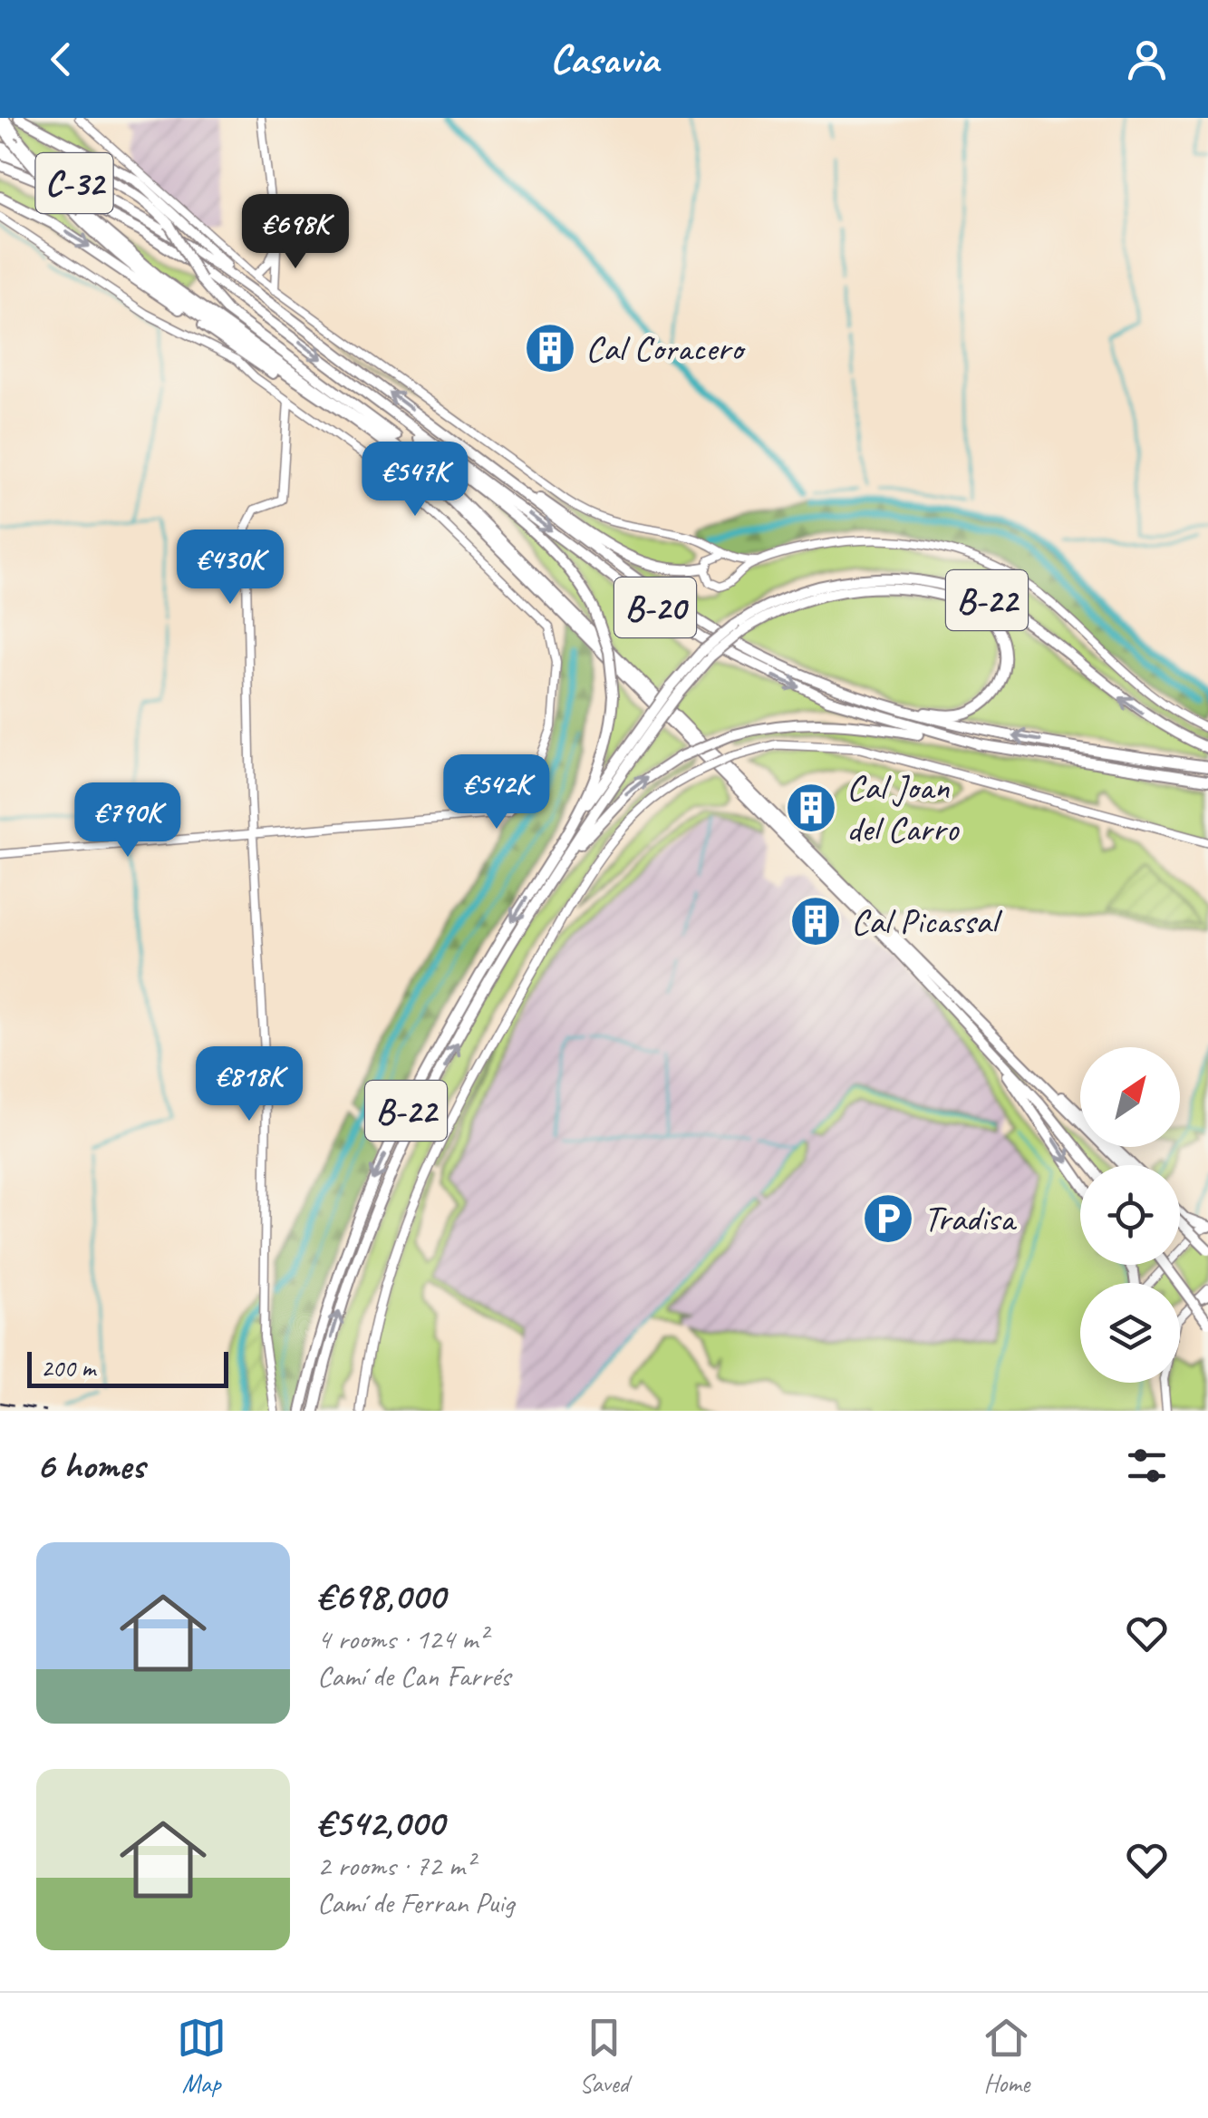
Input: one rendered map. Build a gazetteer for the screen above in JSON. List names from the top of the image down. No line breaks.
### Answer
{"streets":{"highway":["C-32","B-22","B-20"]},"crossings":[["C-32","B-20"],["B-22","B-20"]],"places":{"building":["Cal Coracero","Cal Joan del Carro","Cal Picassal"],"parking":["Tradisa"]},"scale_bar":"200 m","north":"top right","page":{"header":"Casavia","price":["€698K","€547K","€430K","€542K","€790K","€818K"],"scale":"200 m","heading":"6 homes","list":[{"name":"€698,000","note":"4 rooms · 124 m² · Camí de Can Farrés"},{"name":"€542,000","note":"2 rooms · 72 m² · Camí de Ferran Puig"}],"tabs":["Map","Saved","Home"]}}
